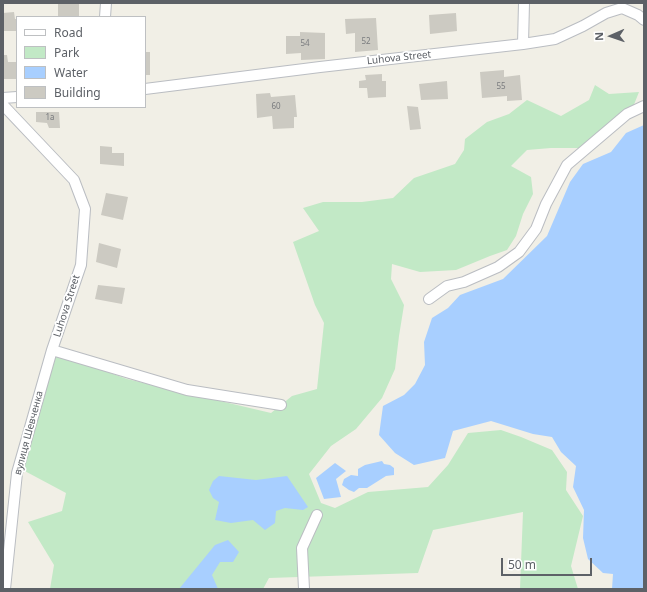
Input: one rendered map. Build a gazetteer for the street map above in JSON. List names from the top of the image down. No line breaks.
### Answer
{"streets":{"street":["Luhova Street","вулиця Шевченка"]},"crossings":[["Luhova Street","вулиця Шевченка"]],"house_numbers":["52","54","55","60","1а"],"legend":["Road","Park","Water","Building"],"scale_bar":"50 m","north":"left"}
